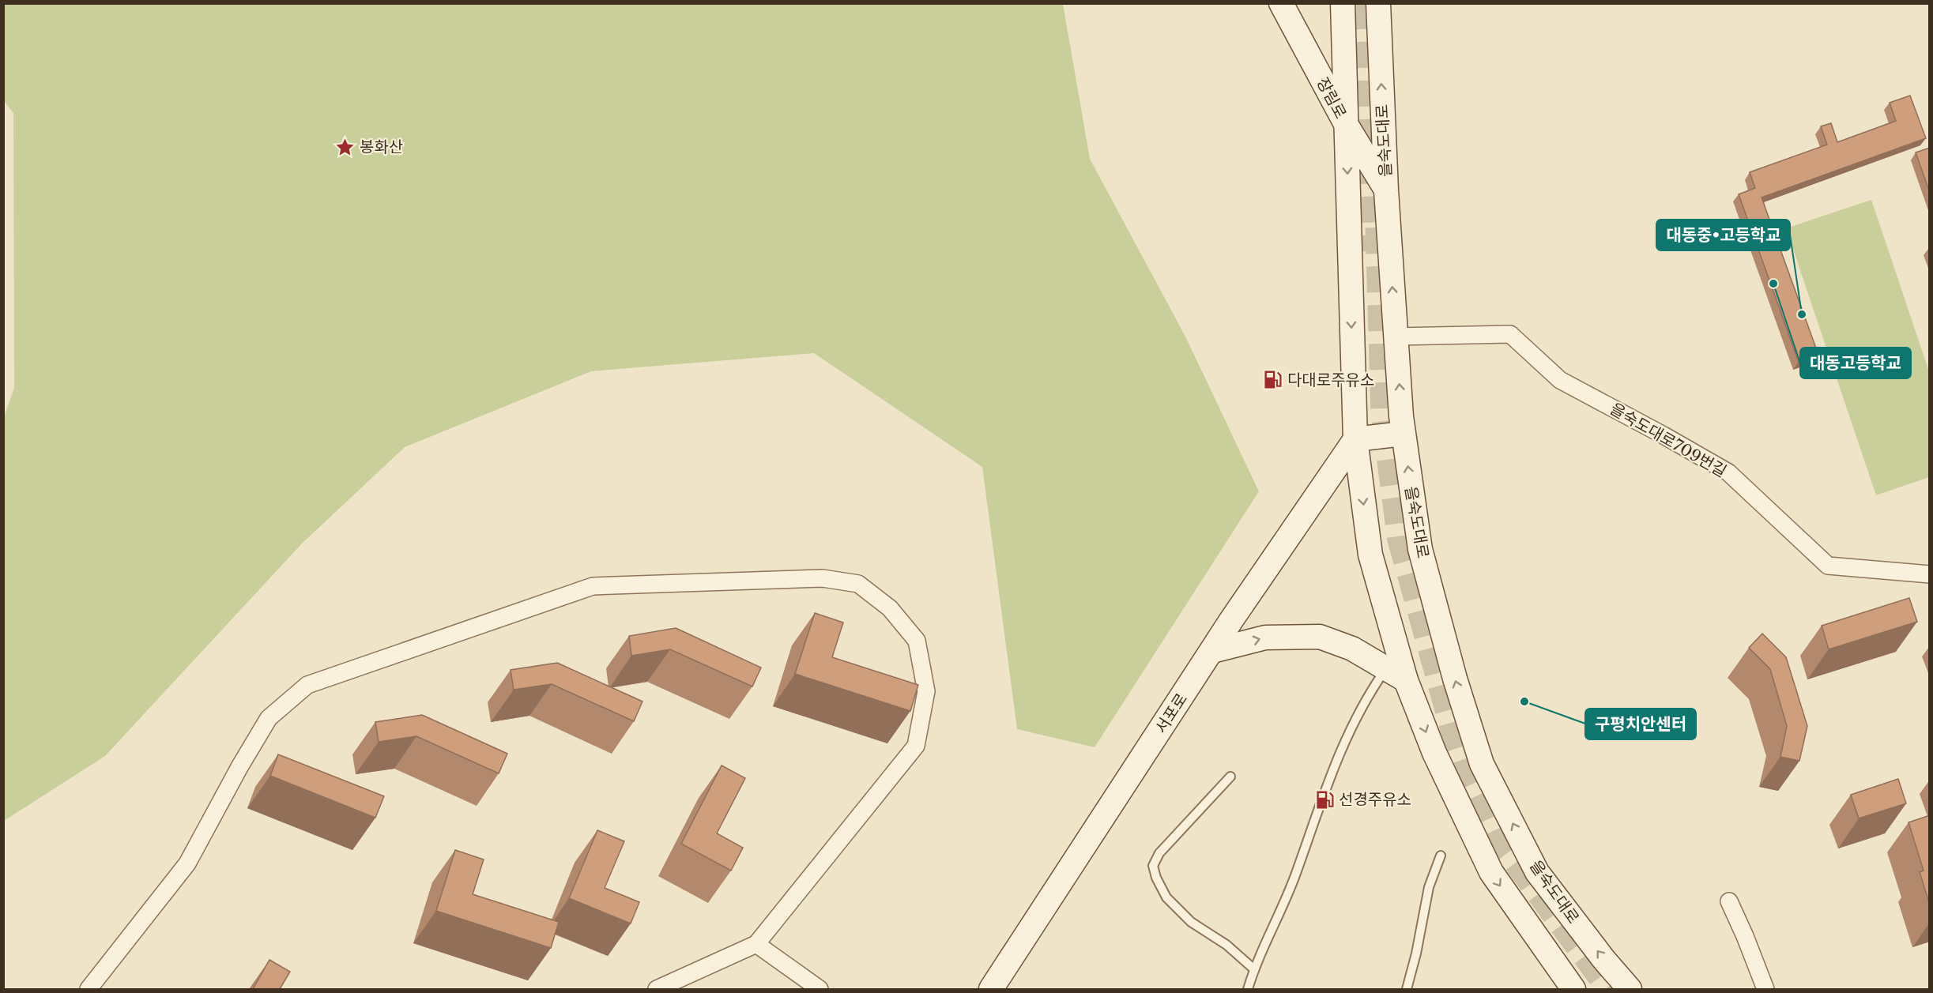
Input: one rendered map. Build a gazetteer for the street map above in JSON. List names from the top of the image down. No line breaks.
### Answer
{"streets":{"main road":["장림로","을숙도대로","서포로"],"street":["을숙도대로709번길"]},"crossings":[["장림로","을숙도대로"],["을숙도대로","을숙도대로709번길"]],"places":{"place":["봉화산"],"other":["대동고등학교","대동중•고등학교","구평치안센터"],"fuel station":["다대로주유소","선경주유소"]}}
